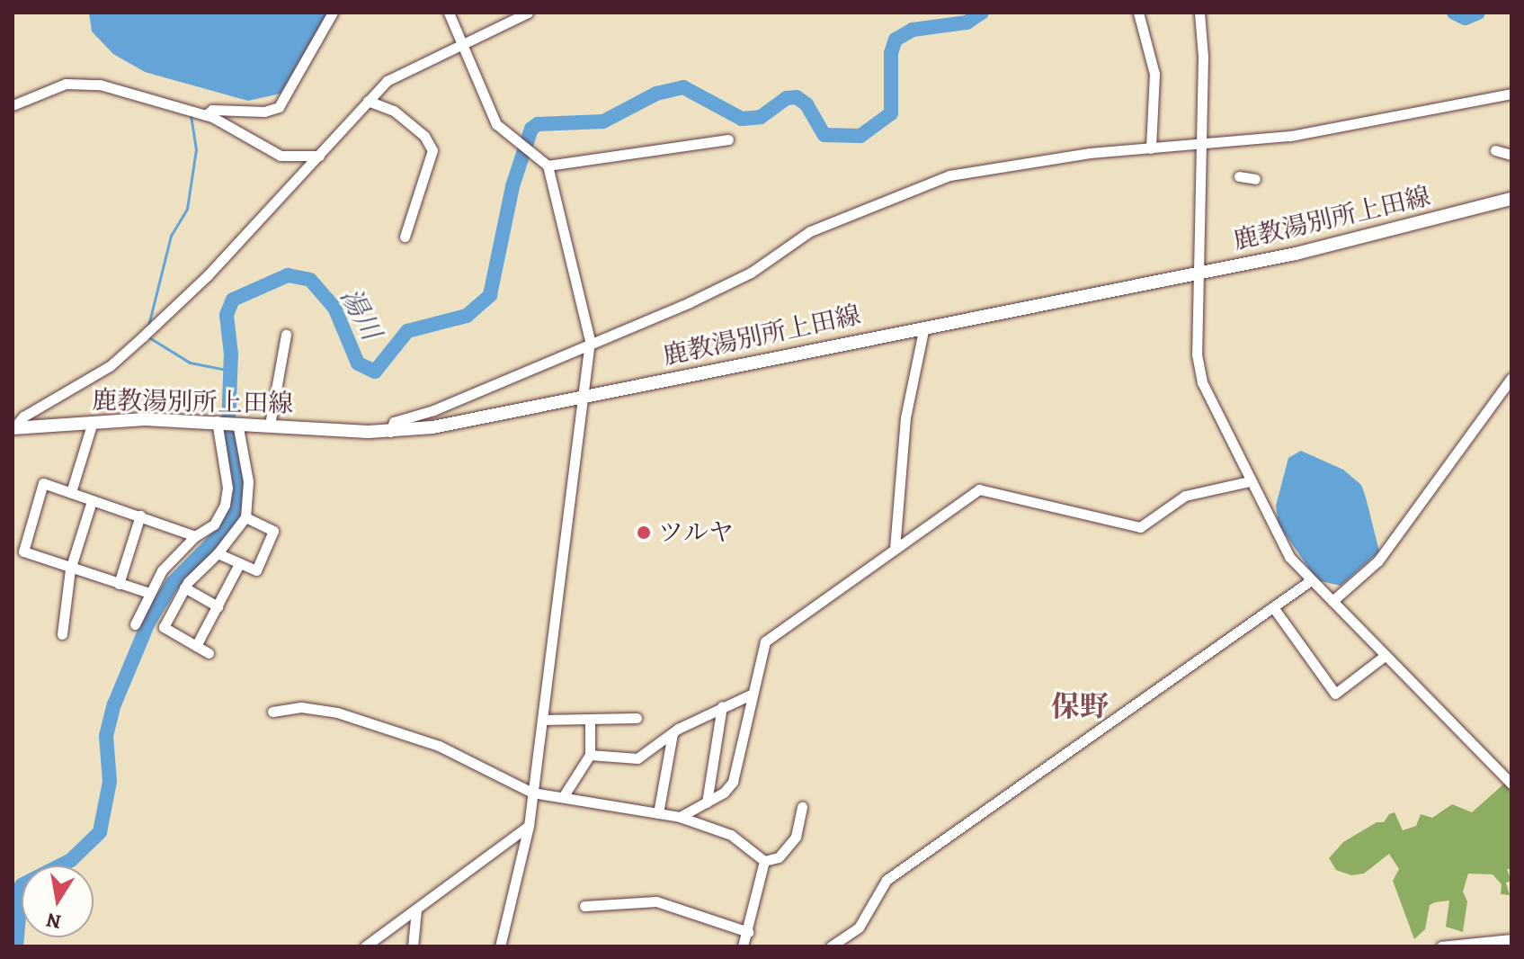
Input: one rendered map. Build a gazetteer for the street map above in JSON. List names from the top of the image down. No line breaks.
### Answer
{"streets":{"main road":["鹿教湯別所上田線"]},"districts":["保野"],"water":["湯川"],"places":["ツルヤ"],"north":"bottom"}
